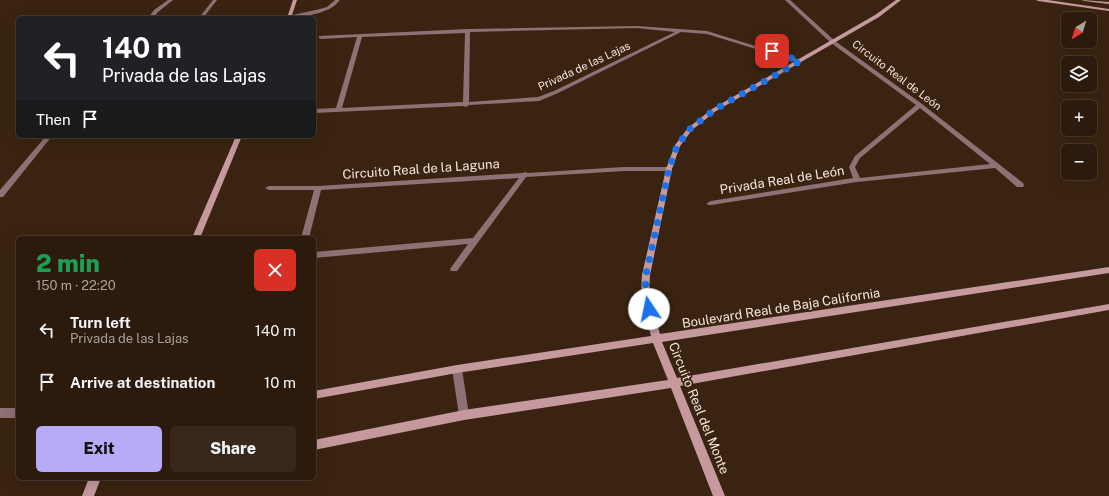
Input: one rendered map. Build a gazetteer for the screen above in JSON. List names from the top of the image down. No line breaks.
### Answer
{"streets":{"street":["Privada de las Lajas","Circuito Real de León","Circuito Real de la Laguna","Privada Real de León","Boulevard Real de Baja California","Circuito Real del Monte"]},"crossings":[["Privada de las Lajas","Circuito Real del Monte"],["Circuito Real de León","Circuito Real del Monte"],["Circuito Real de la Laguna","Circuito Real del Monte"],["Boulevard Real de Baja California","Circuito Real del Monte"]],"north":"bottom left","page":{"map_buttons":["+","−"],"turn":["140 m","Privada de las Lajas"],"then":"Then","heading":["2 min","150 m · 22:20"],"list":[{"name":"Turn left","note":"Privada de las Lajas","value":"140 m"},{"name":"Arrive at destination","value":"10 m"}],"buttons":["Exit","Share"]}}
